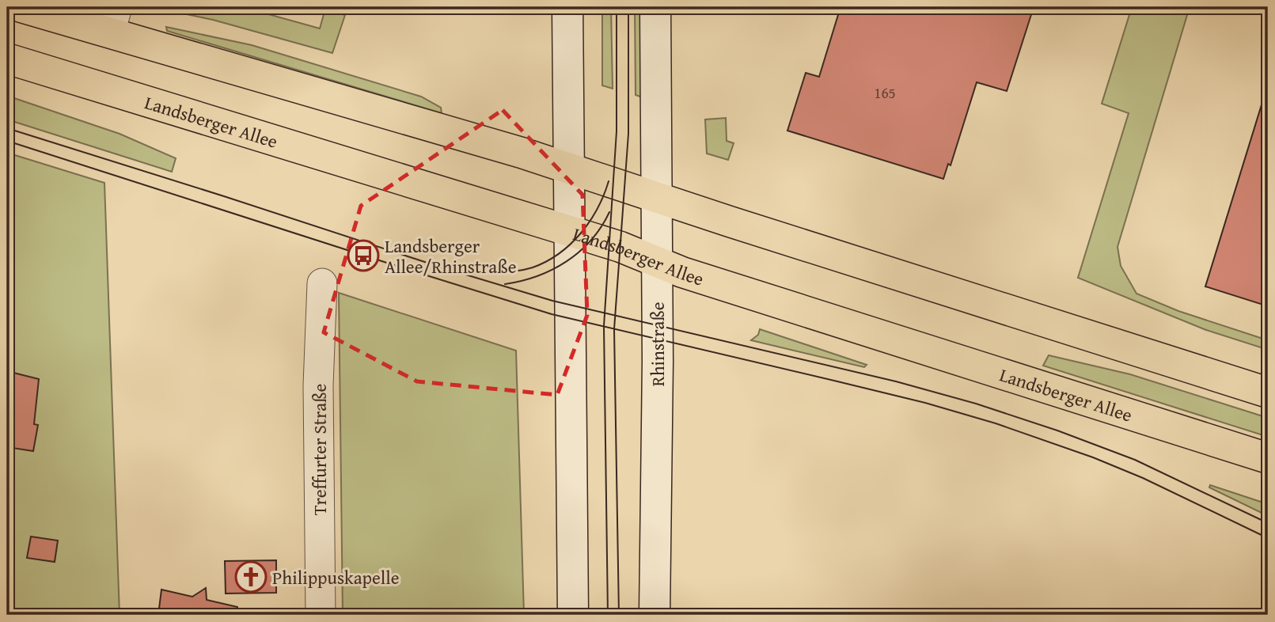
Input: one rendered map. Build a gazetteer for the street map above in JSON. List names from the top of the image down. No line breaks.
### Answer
{"streets":{"main road":["Landsberger Allee","Rhinstraße"],"street":["Treffurter Straße"]},"crossings":[["Landsberger Allee","Rhinstraße"]],"places":{"bus stop":["Landsberger Allee/Rhinstraße"],"church":["Philippuskapelle"]},"house_numbers":["165"]}
